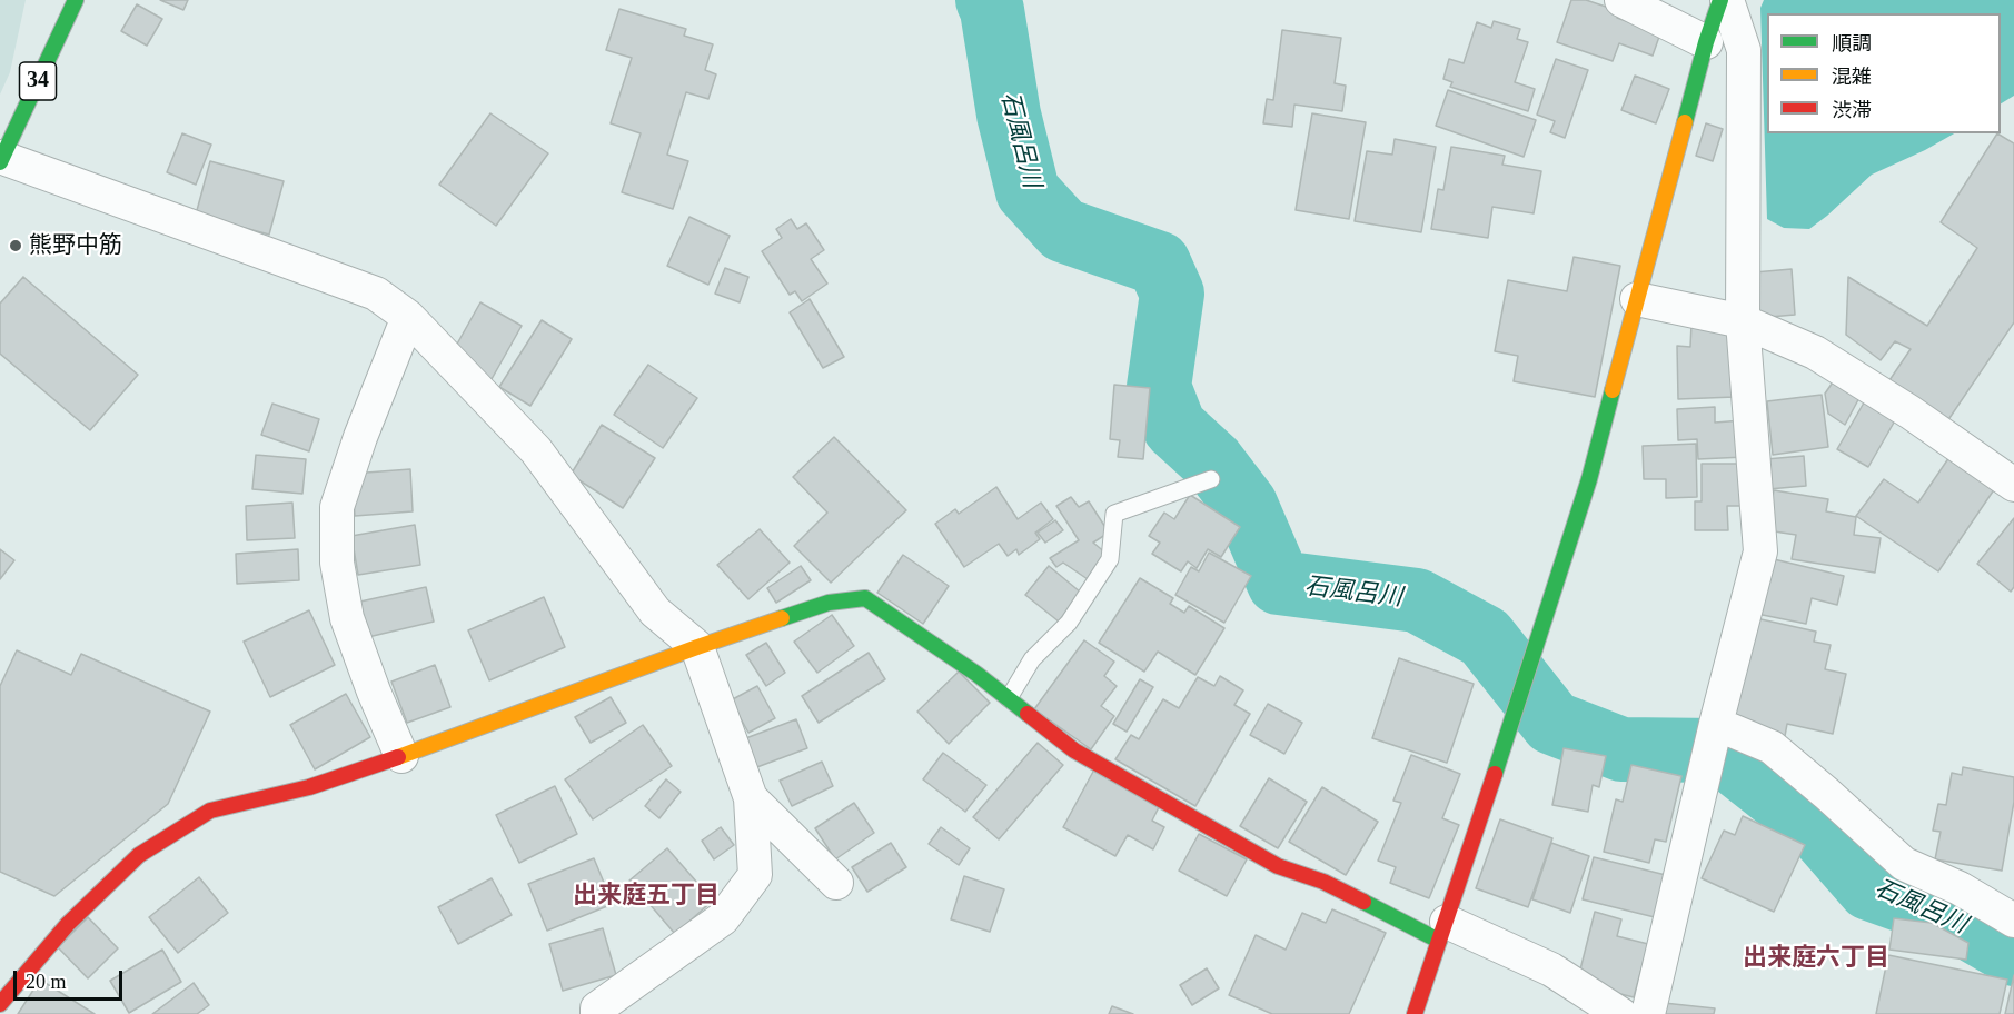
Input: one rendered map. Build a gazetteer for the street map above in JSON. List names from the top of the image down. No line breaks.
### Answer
{"streets":{"street":["34"]},"districts":["出来庭五丁目","出来庭六丁目"],"water":["石風呂川"],"places":["熊野中筋"],"legend":["順調","混雑","渋滞"],"scale_bar":"20 m"}
